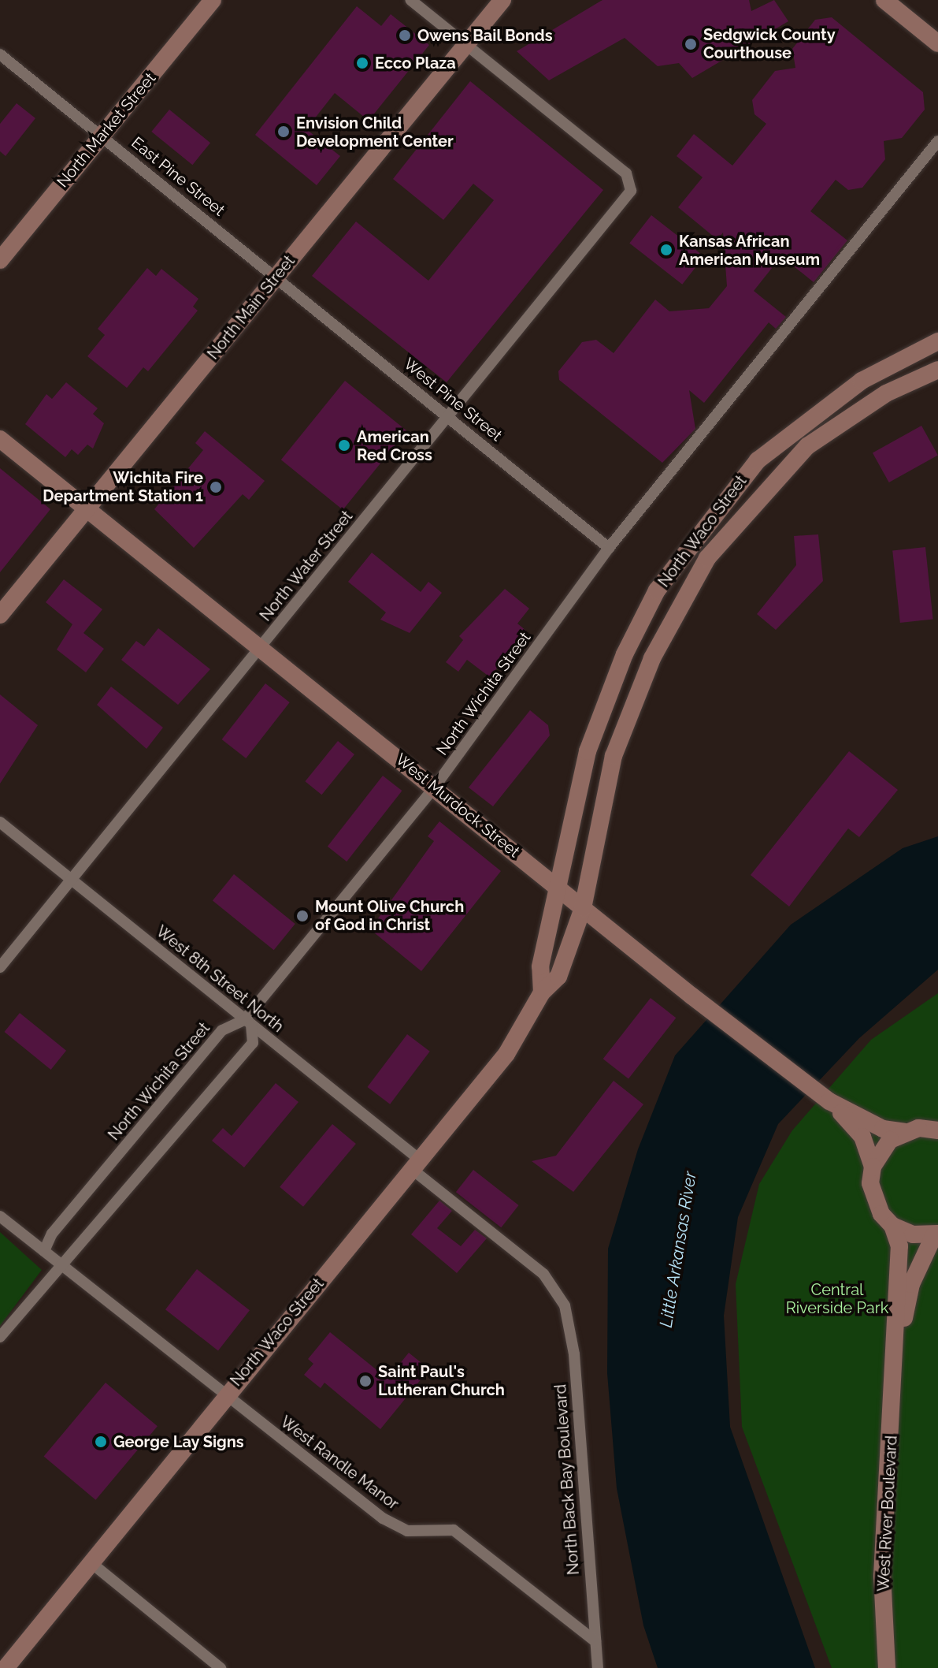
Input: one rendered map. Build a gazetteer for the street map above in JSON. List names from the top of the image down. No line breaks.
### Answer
{"streets":{"street":["North Market Street","East Pine Street","North Main Street","West Pine Street","North Waco Street","North Water Street","North Wichita Street","West Murdock Street","West 8th Street North","West Randle Manor","North Back Bay Boulevard","West River Boulevard"]},"crossings":[["North Market Street","East Pine Street"],["East Pine Street","North Main Street"],["East Pine Street","West Pine Street"],["North Main Street","West Pine Street"],["North Main Street","North Water Street"],["North Main Street","West Murdock Street"],["West Pine Street","North Water Street"],["West Pine Street","North Wichita Street"],["North Waco Street","West Murdock Street"],["North Waco Street","West 8th Street North"],["North Waco Street","West Randle Manor"],["North Water Street","West Murdock Street"],["North Water Street","West 8th Street North"],["North Wichita Street","West Murdock Street"],["North Wichita Street","West 8th Street North"],["North Wichita Street","West Randle Manor"],["West Murdock Street","West River Boulevard"],["West 8th Street North","North Back Bay Boulevard"],["West Randle Manor","North Back Bay Boulevard"]],"water":["Little Arkansas River"],"parks":["Central Riverside Park"],"places":["Owens Bail Bonds","Sedgwick County Courthouse","Ecco Plaza","Envision Child Development Center","Kansas African American Museum","American Red Cross","Wichita Fire Department Station 1","Mount Olive Church of God in Christ","Saint Paul's Lutheran Church","George Lay Signs"]}
